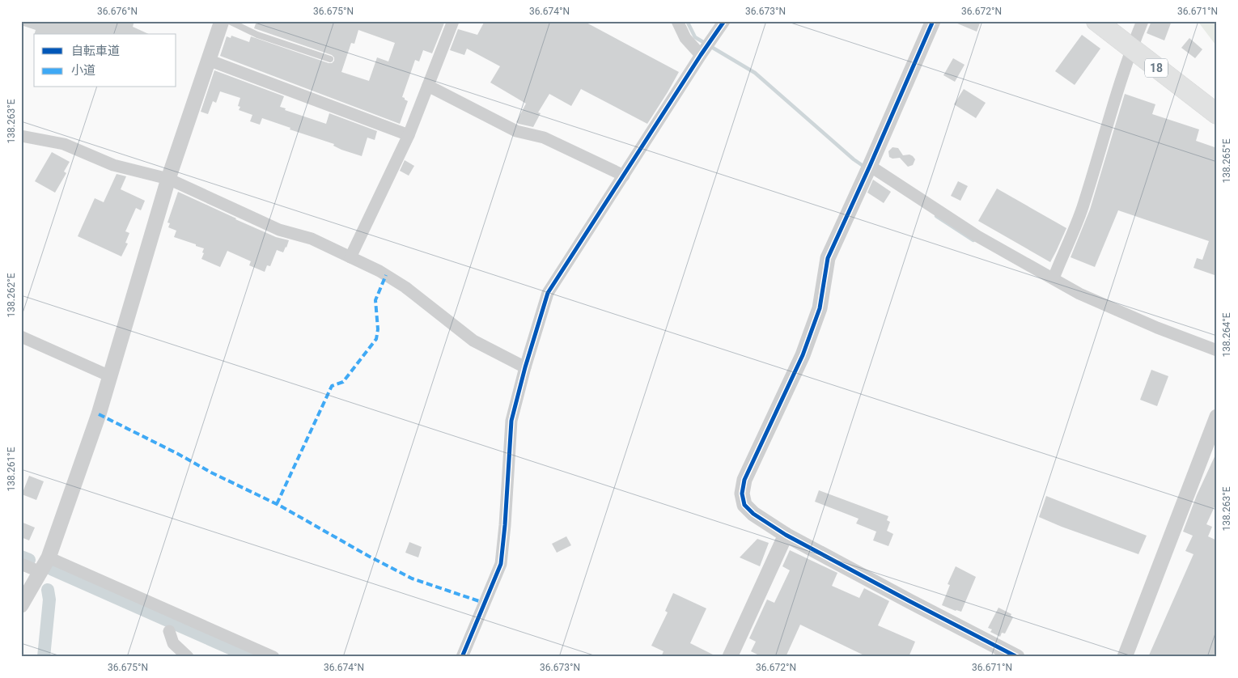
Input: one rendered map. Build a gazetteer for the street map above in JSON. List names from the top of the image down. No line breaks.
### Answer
{"streets":{"highway":["18"]},"legend":["自転車道","小道"],"coordinates":["36.676°N","36.675°N","36.674°N","36.673°N","36.672°N","36.671°N","138.263°E","138.265°E","138.262°E","138.264°E","138.261°E"]}
